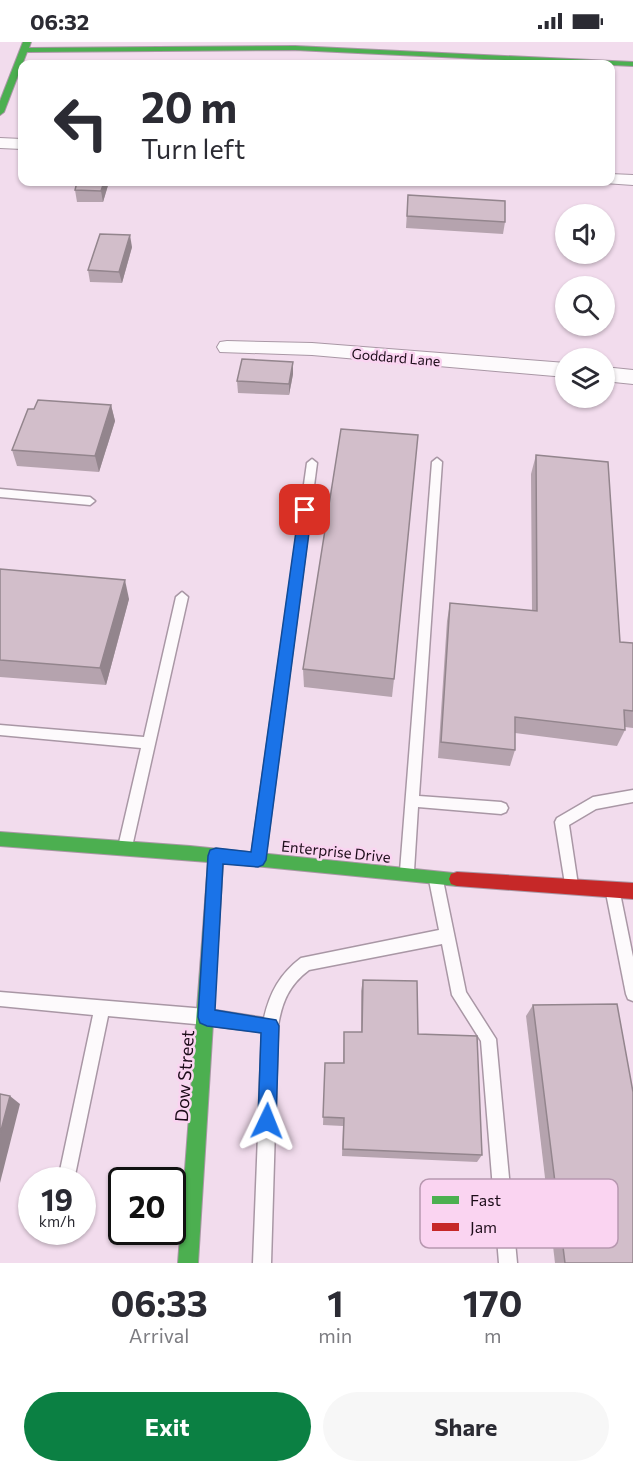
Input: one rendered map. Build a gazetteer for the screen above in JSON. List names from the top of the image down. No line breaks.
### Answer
{"streets":{"street":["Goddard Lane","Enterprise Drive","Dow Street"]},"crossings":[["Enterprise Drive","Dow Street"]],"legend":["Fast","Jam"],"page":{"status":"06:32","turn":["20 m","Turn left"],"speed":"19 km/h","limit":"20","eta":["06:33","Arrival","1","min","170","m"],"buttons":["Exit","Share"]}}
